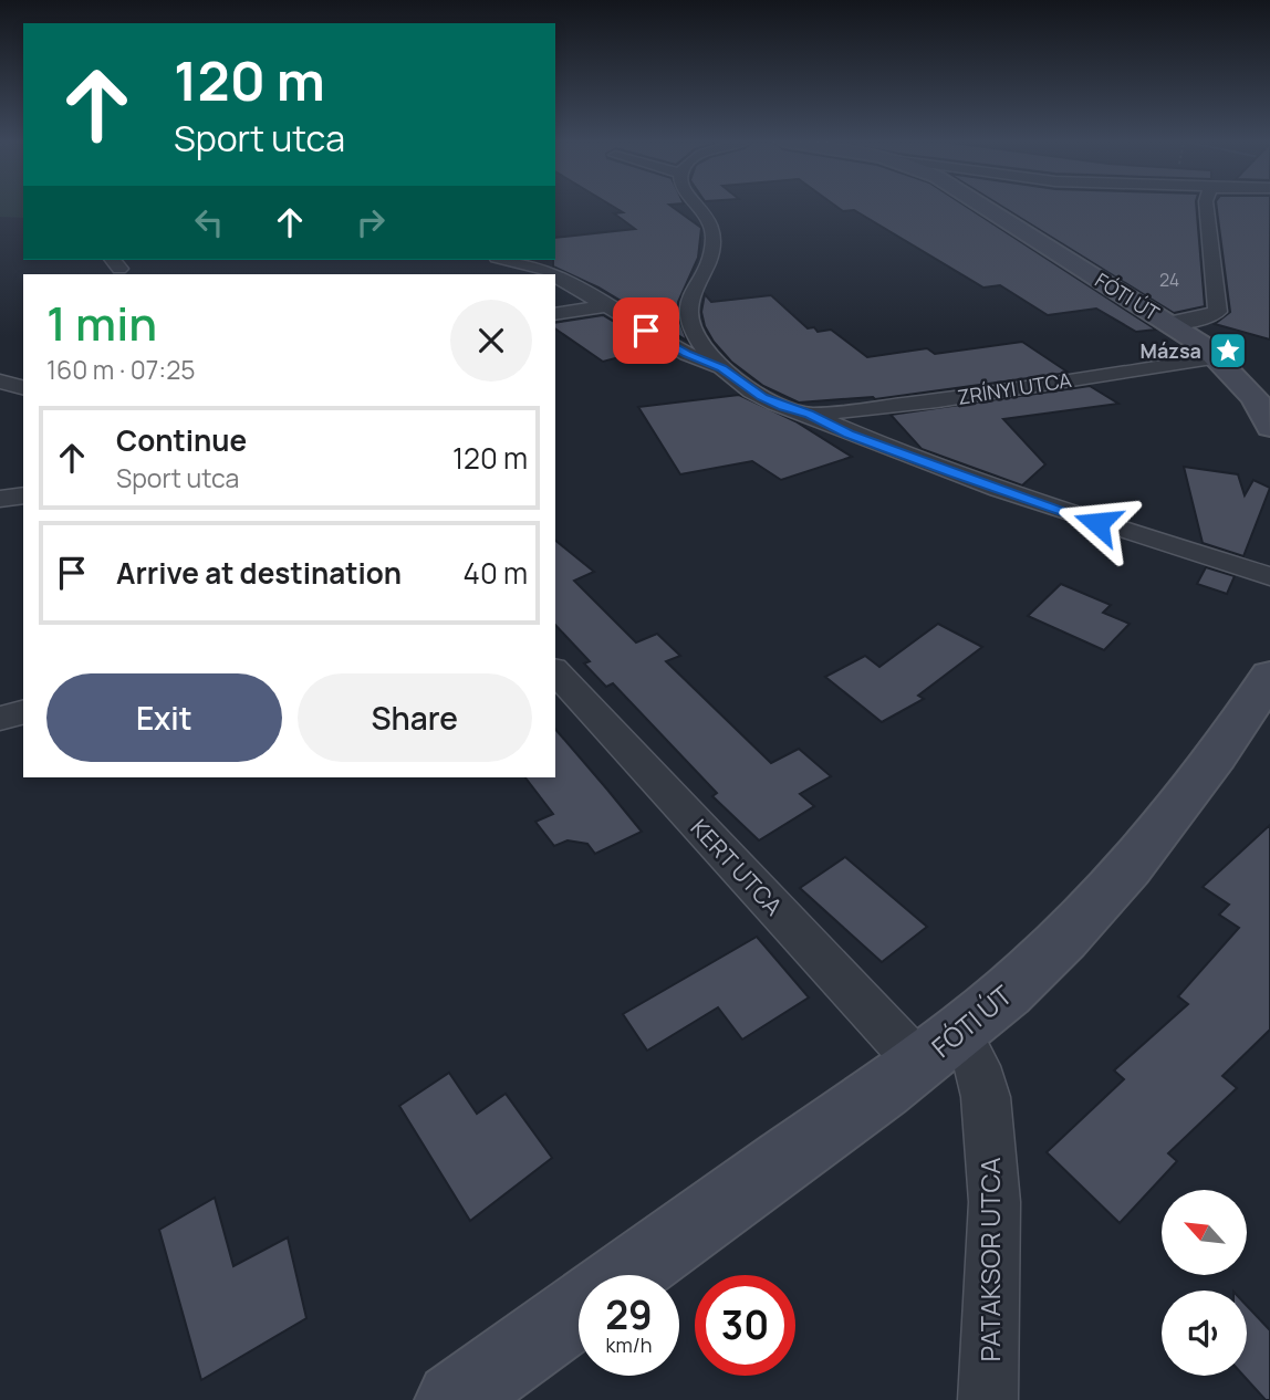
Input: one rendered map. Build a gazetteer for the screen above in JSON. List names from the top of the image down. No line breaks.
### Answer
{"streets":{"main road":["FÓTI ÚT"],"street":["ZRÍNYI UTCA","KERT UTCA","PATAKSOR UTCA"]},"crossings":[["FÓTI ÚT","ZRÍNYI UTCA"],["FÓTI ÚT","KERT UTCA"],["FÓTI ÚT","PATAKSOR UTCA"],["KERT UTCA","PATAKSOR UTCA"]],"places":{"place":["Mázsa"]},"house_numbers":["24"],"north":"top left","page":{"turn":["120 m","Sport utca"],"heading":["1 min","160 m · 07:25"],"list":[{"name":"Continue","note":"Sport utca","value":"120 m"},{"name":"Arrive at destination","value":"40 m"}],"buttons":["Exit","Share"],"speed":"29 km/h","limit":"30"}}
